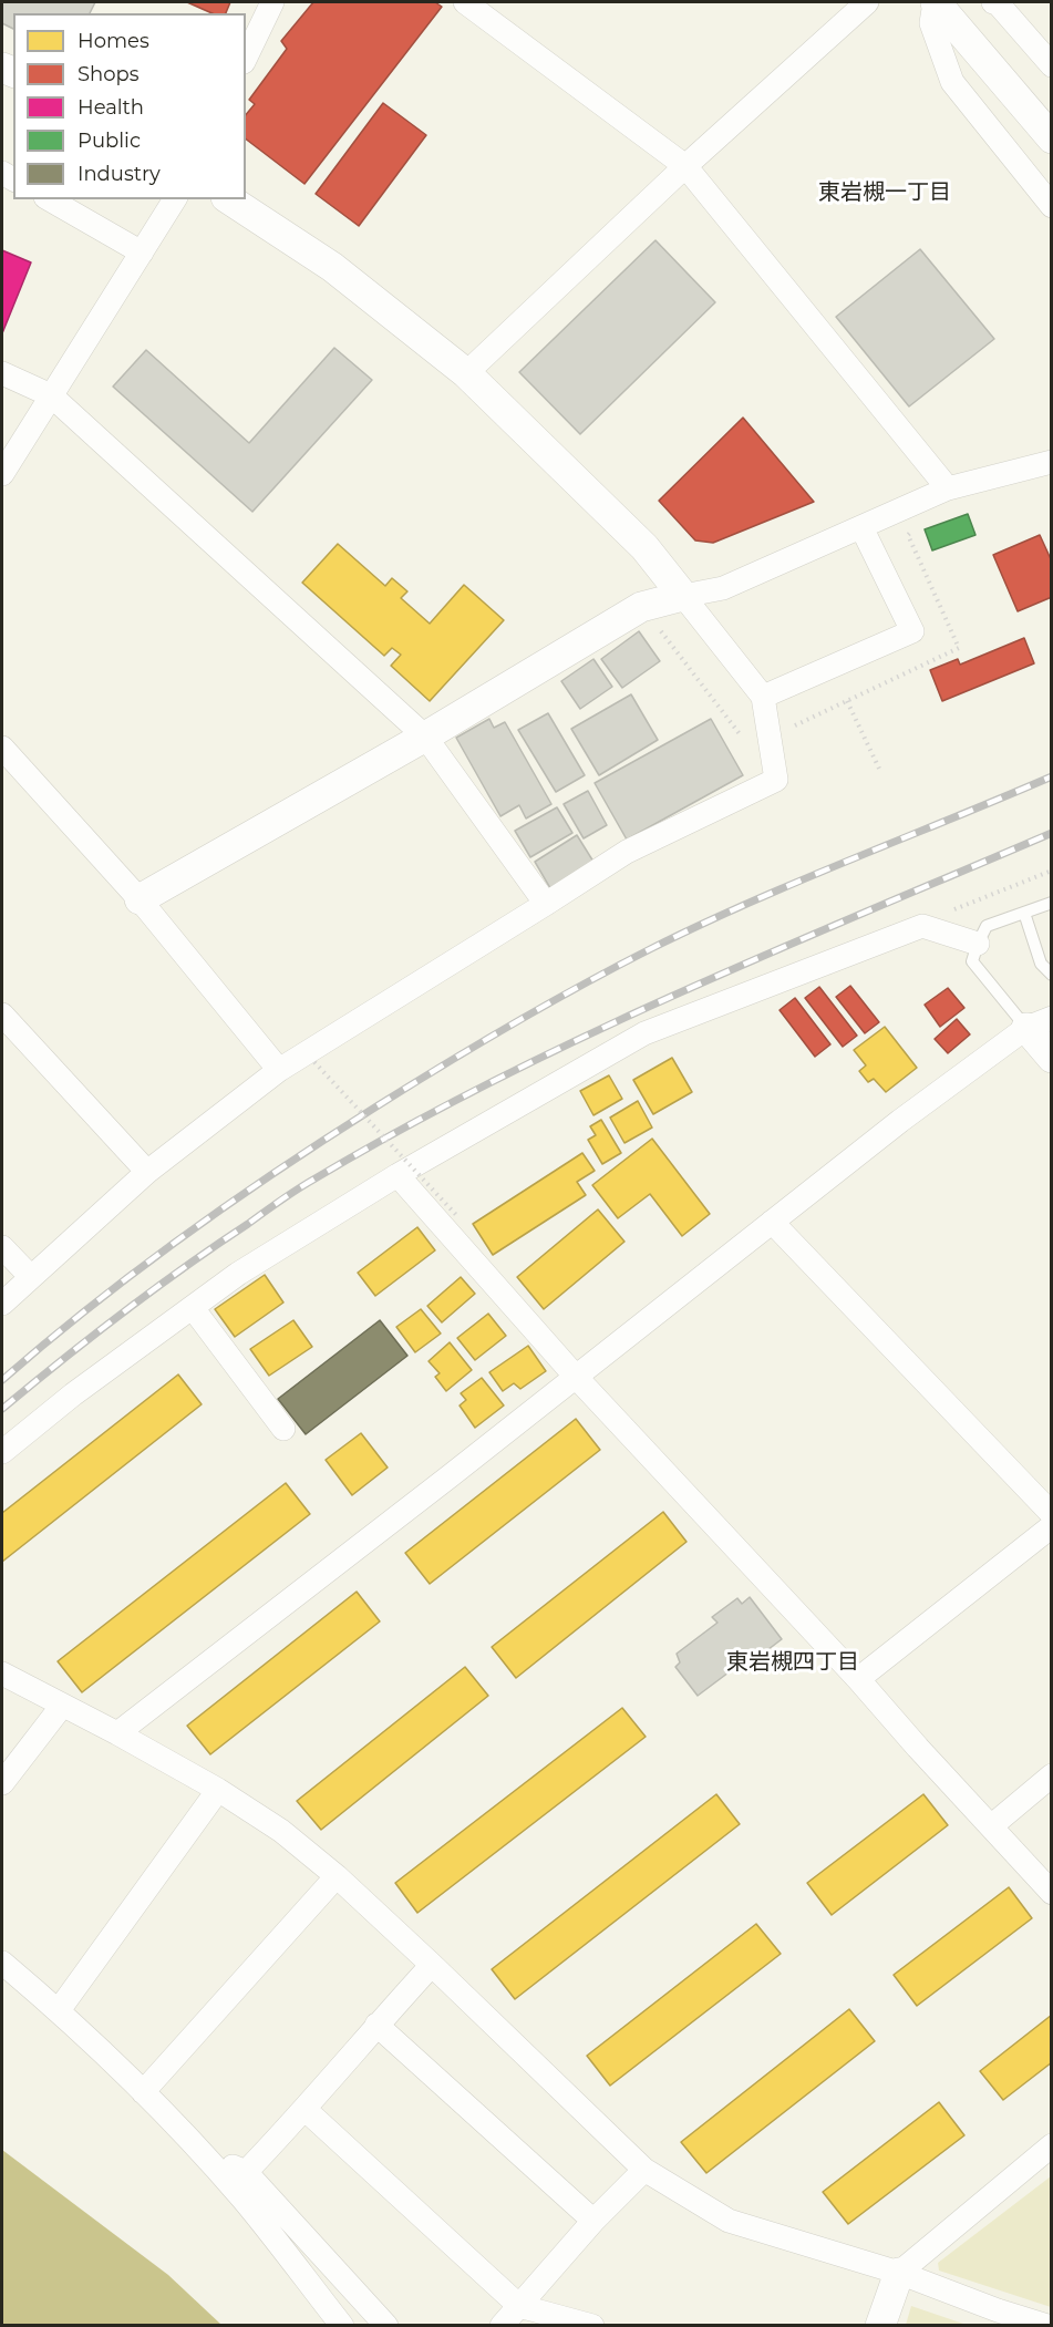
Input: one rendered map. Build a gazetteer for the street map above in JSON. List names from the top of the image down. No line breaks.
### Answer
{"districts":["東岩槻一丁目","東岩槻四丁目"],"legend":["Homes","Shops","Health","Public","Industry"]}
